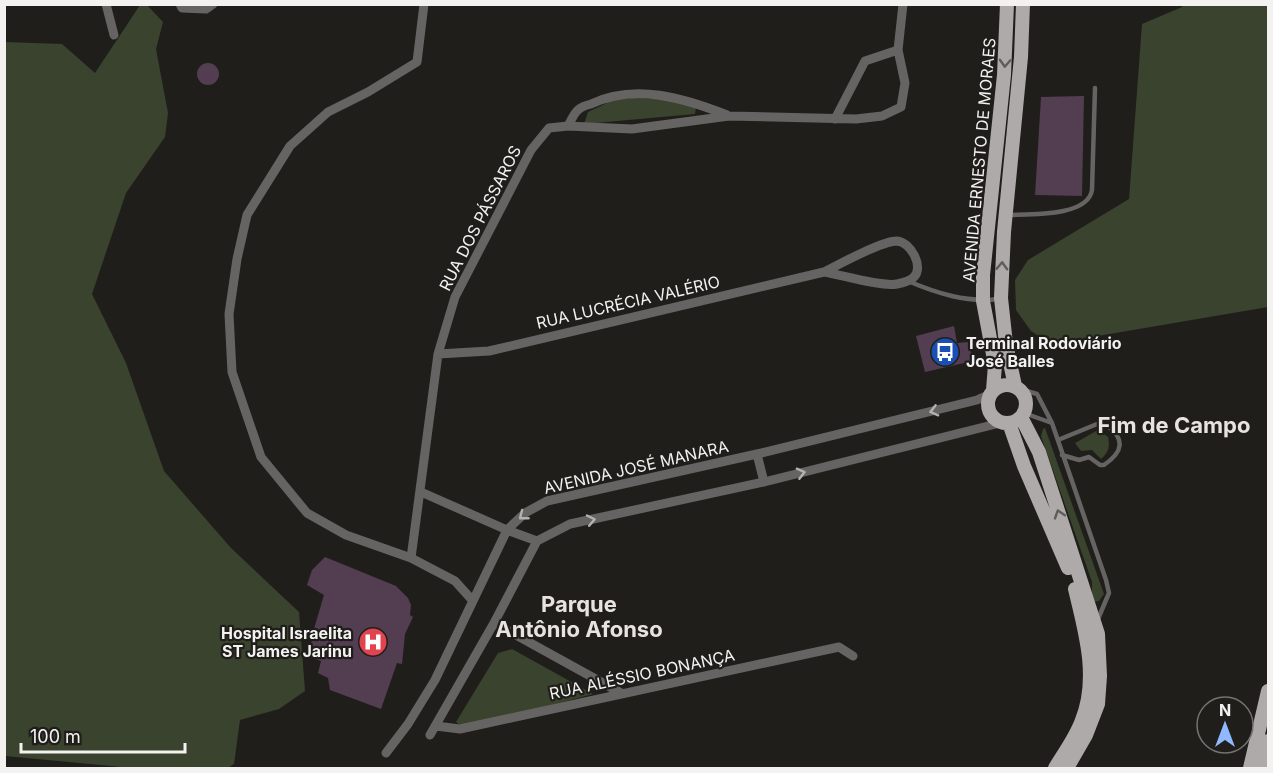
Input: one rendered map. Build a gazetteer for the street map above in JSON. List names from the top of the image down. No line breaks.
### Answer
{"streets":{"main road":["AVENIDA ERNESTO DE MORAES"],"street":["RUA DOS PÁSSAROS","RUA LUCRÉCIA VALÉRIO","AVENIDA JOSÉ MANARA","RUA ALÉSSIO BONANÇA"]},"crossings":[["AVENIDA ERNESTO DE MORAES","AVENIDA JOSÉ MANARA"],["RUA DOS PÁSSAROS","RUA LUCRÉCIA VALÉRIO"]],"districts":["Fim de Campo","Parque Antônio Afonso"],"places":{"bus stop":["Terminal Rodoviário José Balles"],"hospital":["Hospital Israelita ST James Jarinu"]},"scale_bar":"100 m","north":"top"}
